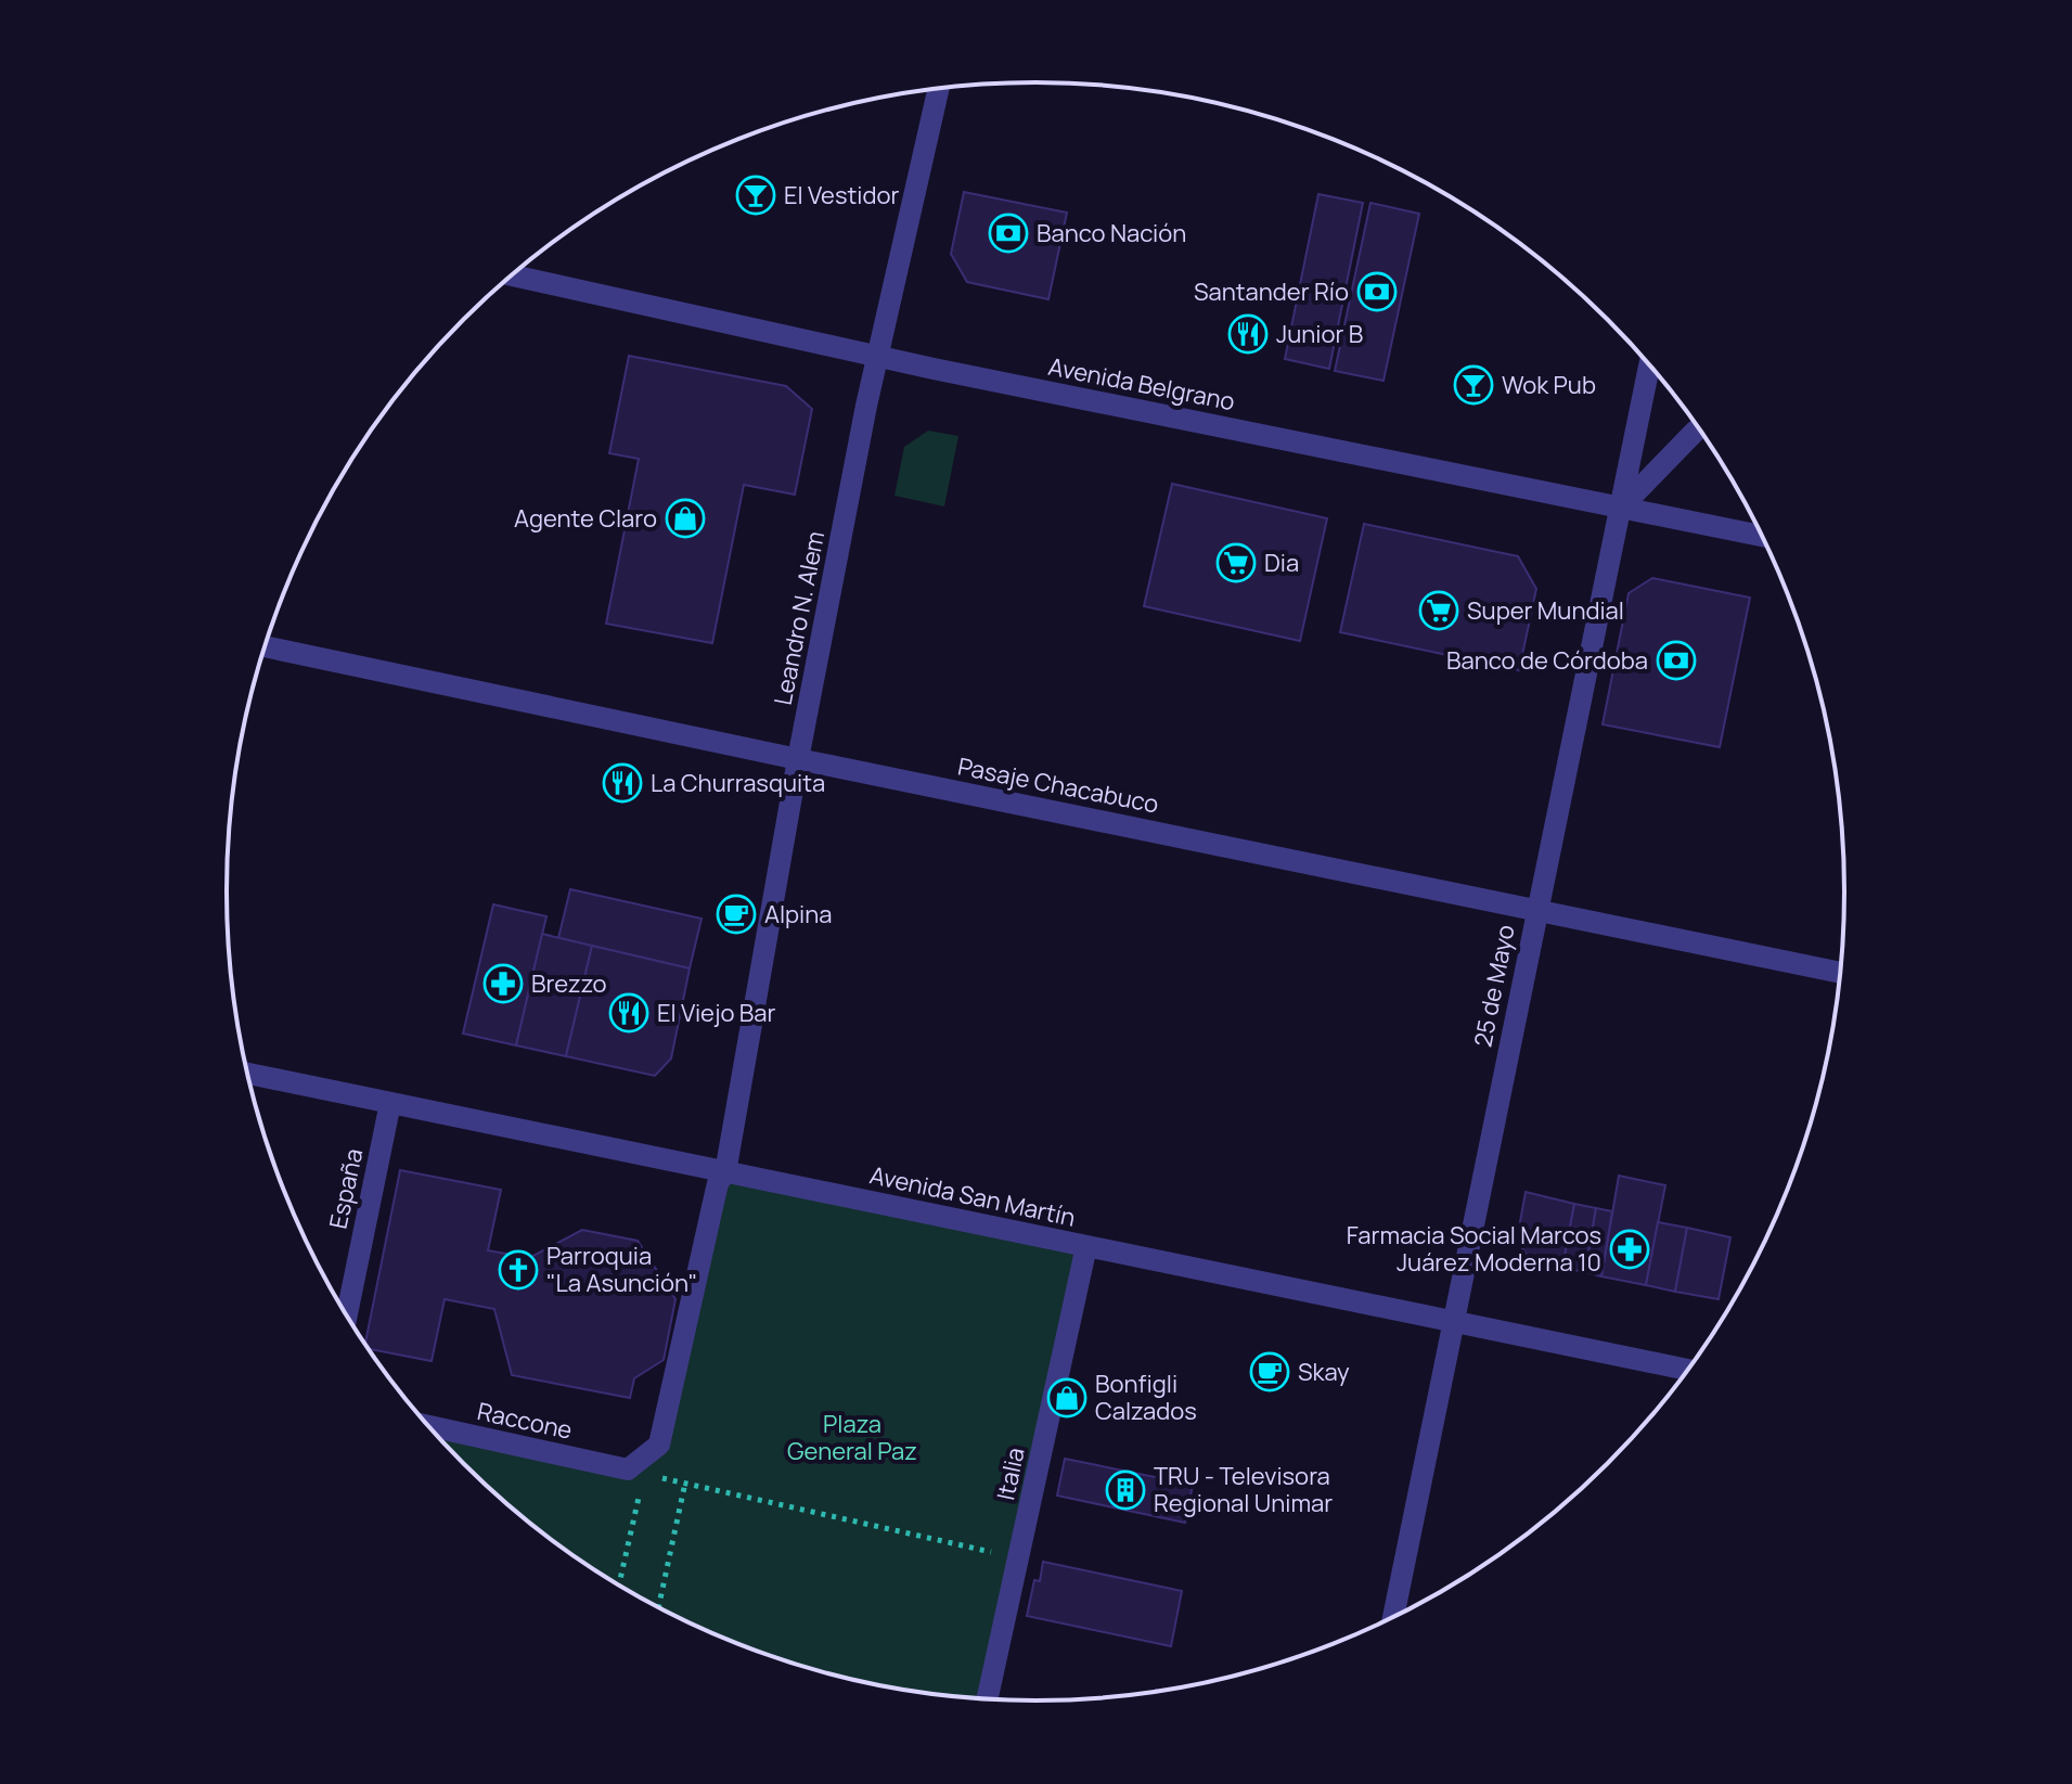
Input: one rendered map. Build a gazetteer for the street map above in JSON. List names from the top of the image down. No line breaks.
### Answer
{"streets":{"street":["Avenida Belgrano","Leandro N. Alem","Pasaje Chacabuco","25 de Mayo","España","Avenida San Martín","Raccone","Italia"]},"crossings":[["Avenida Belgrano","Leandro N. Alem"],["Avenida Belgrano","25 de Mayo"],["Leandro N. Alem","Pasaje Chacabuco"],["Leandro N. Alem","Avenida San Martín"],["Leandro N. Alem","Raccone"],["Pasaje Chacabuco","25 de Mayo"],["25 de Mayo","Avenida San Martín"],["España","Avenida San Martín"],["Avenida San Martín","Italia"]],"parks":["Plaza General Paz"],"places":{"bar":["El Vestidor","Wok Pub"],"bank":["Banco Nación","Santander Río","Banco de Córdoba"],"restaurant":["Junior B","La Churrasquita","El Viejo Bar"],"shop":["Agente Claro","Bonfigli Calzados"],"supermarket":["Dia","Super Mundial"],"cafe":["Alpina","Skay"],"pharmacy":["Brezzo","Farmacia Social Marcos Juárez Moderna 10"],"church":["Parroquia \"La Asunción\""],"building":["TRU - Televisora Regional Unimar"]}}
